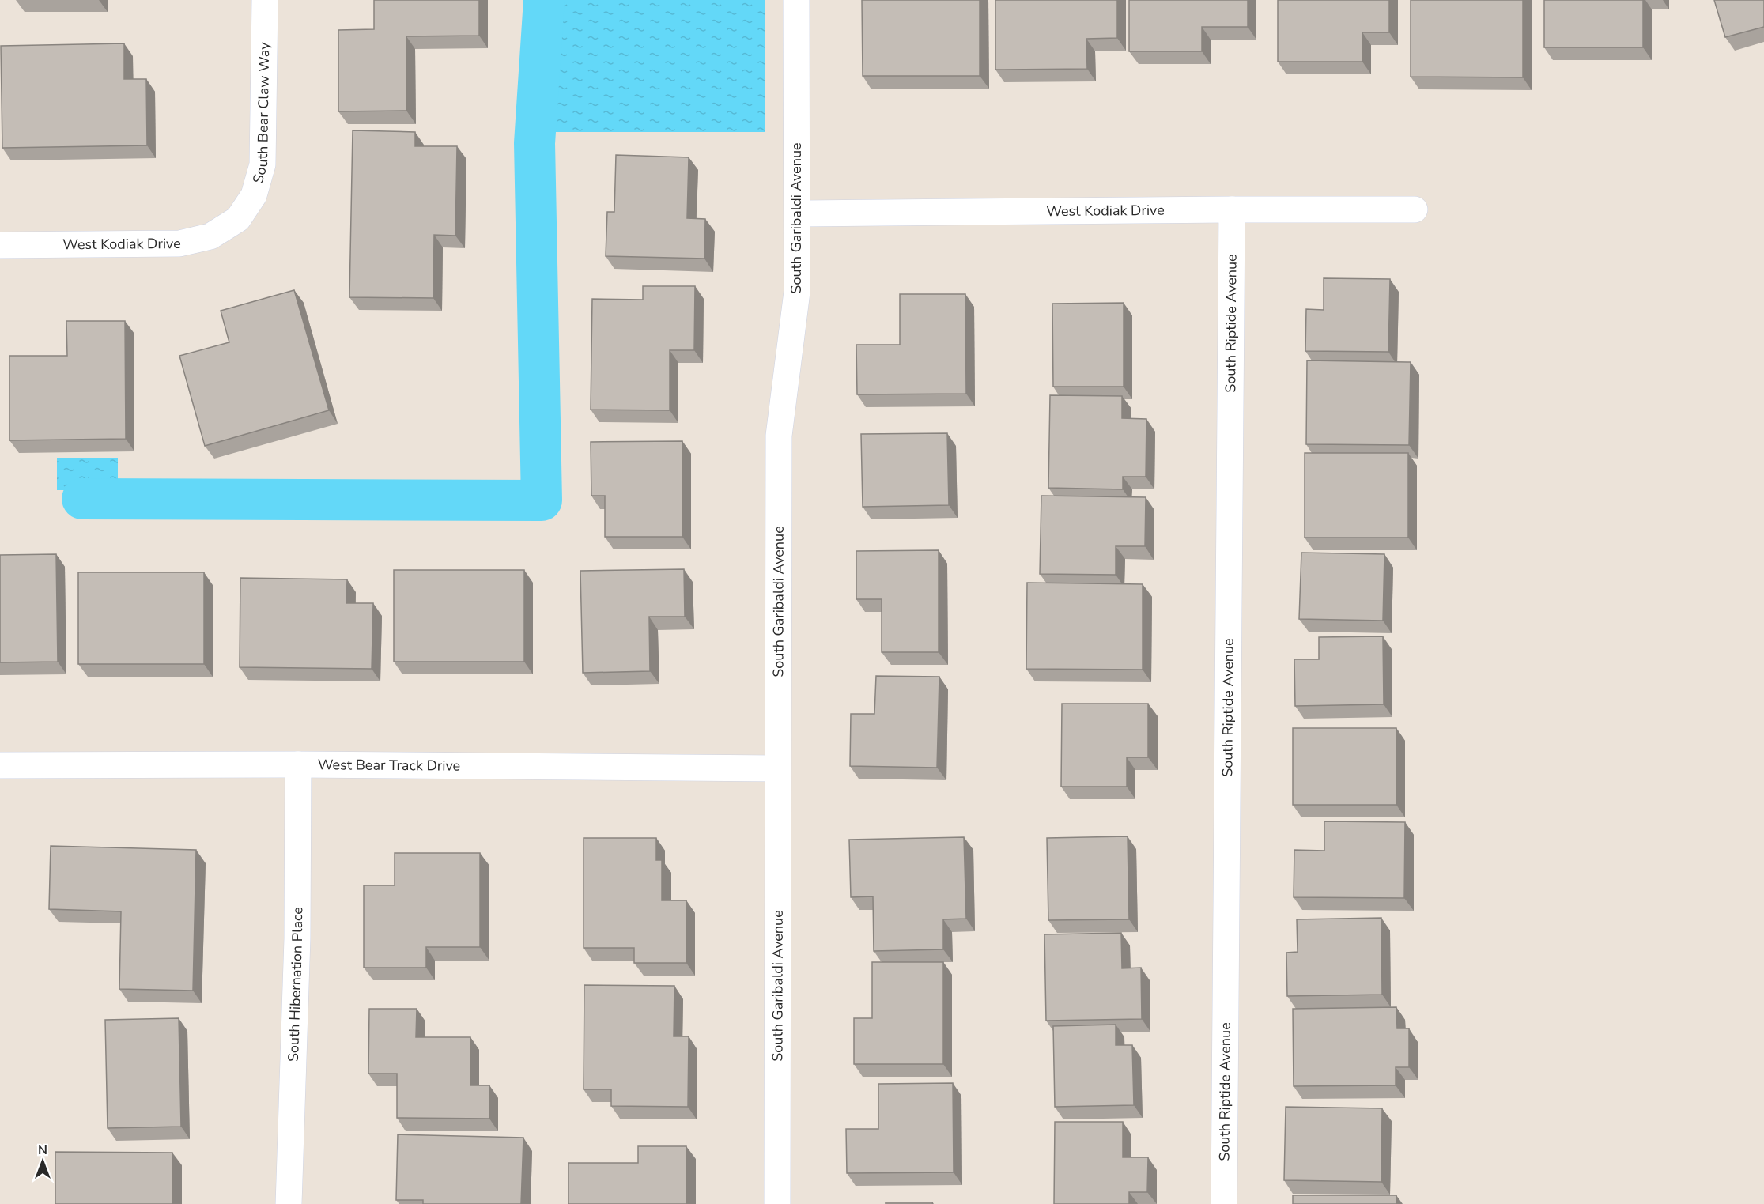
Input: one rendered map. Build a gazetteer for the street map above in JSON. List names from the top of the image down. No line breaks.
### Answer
{"streets":{"street":["South Bear Claw Way","West Kodiak Drive","South Garibaldi Avenue","South Riptide Avenue","West Bear Track Drive","South Hibernation Place"]},"crossings":[["South Bear Claw Way","West Kodiak Drive"],["West Kodiak Drive","South Garibaldi Avenue"],["West Kodiak Drive","South Riptide Avenue"],["South Garibaldi Avenue","West Bear Track Drive"],["West Bear Track Drive","South Hibernation Place"]],"north":"top"}
